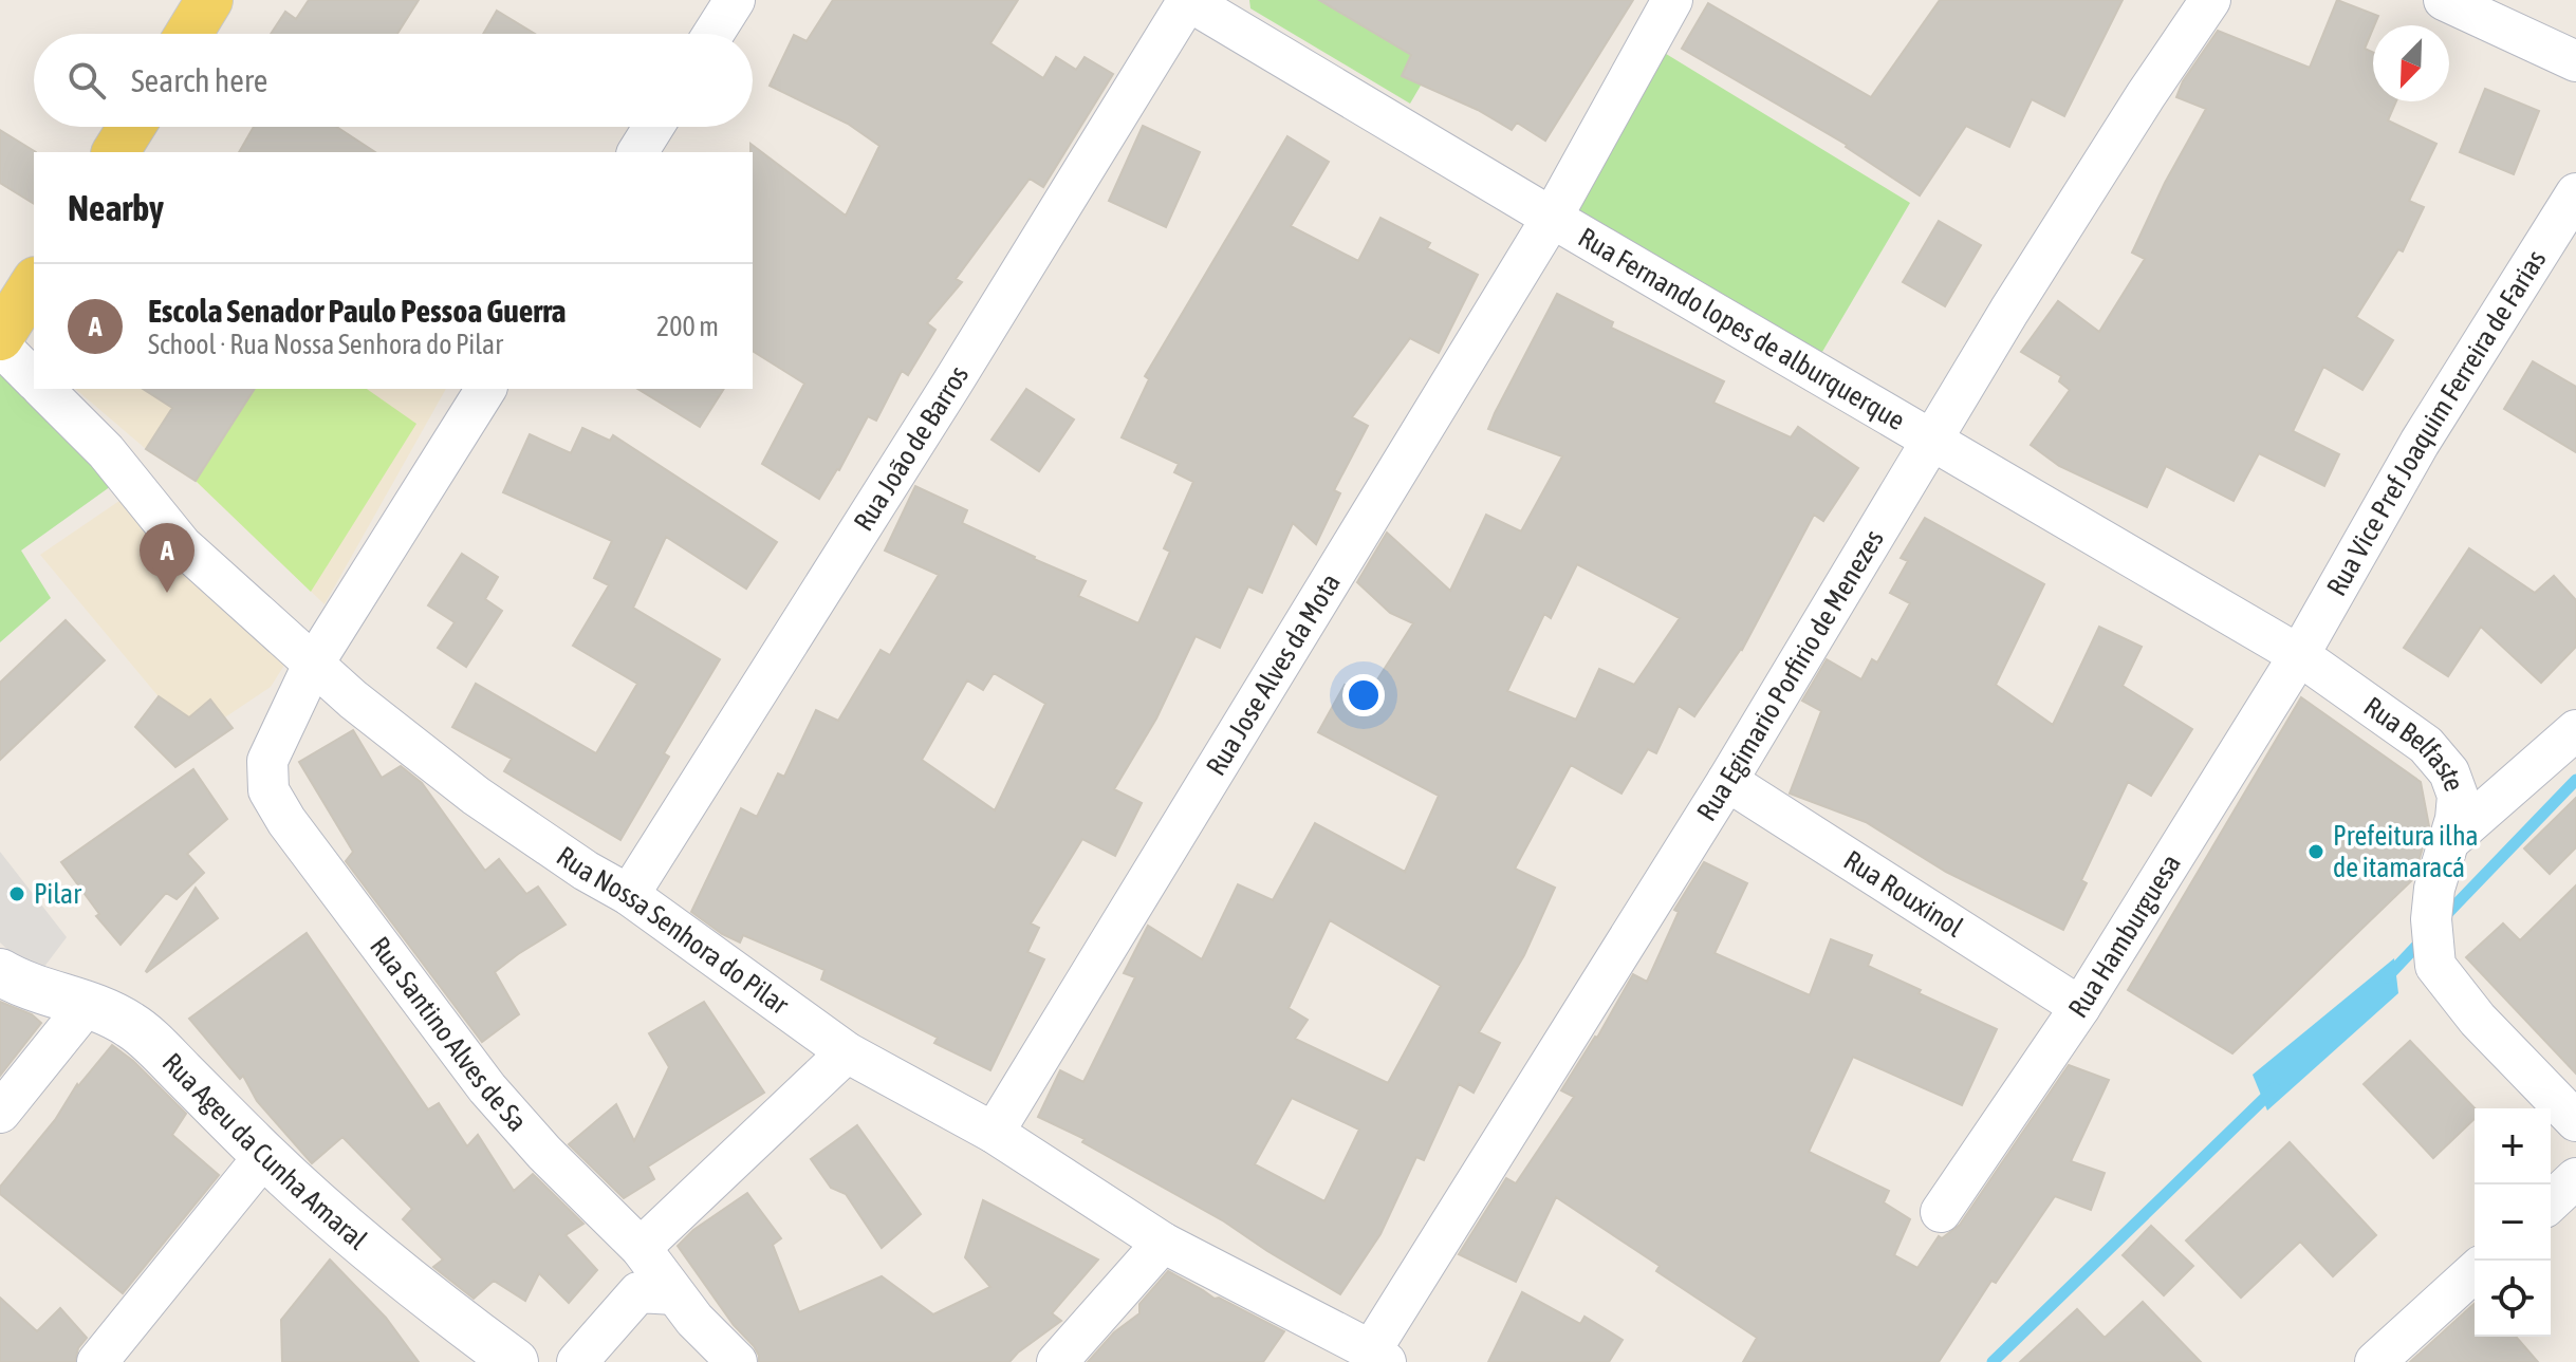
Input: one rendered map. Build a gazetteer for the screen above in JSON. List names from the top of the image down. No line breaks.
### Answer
{"streets":{"street":["Rua Fernando lopes de alburquerque","Rua Vice Pref Joaquim Ferreira de Farias","Rua João de Barros","Rua Jose Alves da Mota","Rua Egimario Porfirio de Menezes","Rua Belfaste","Rua Rouxinol","Rua Nossa Senhora do Pilar","Rua Hamburguesa","Rua Santino Alves de Sa","Rua Ageu da Cunha Amaral"]},"crossings":[["Rua Fernando lopes de alburquerque","Rua Vice Pref Joaquim Ferreira de Farias"],["Rua Fernando lopes de alburquerque","Rua João de Barros"],["Rua Fernando lopes de alburquerque","Rua Jose Alves da Mota"],["Rua Fernando lopes de alburquerque","Rua Egimario Porfirio de Menezes"],["Rua Fernando lopes de alburquerque","Rua Belfaste"],["Rua Fernando lopes de alburquerque","Rua Hamburguesa"],["Rua Vice Pref Joaquim Ferreira de Farias","Rua Belfaste"],["Rua Vice Pref Joaquim Ferreira de Farias","Rua Hamburguesa"],["Rua João de Barros","Rua Nossa Senhora do Pilar"],["Rua Jose Alves da Mota","Rua Nossa Senhora do Pilar"],["Rua Egimario Porfirio de Menezes","Rua Rouxinol"],["Rua Egimario Porfirio de Menezes","Rua Nossa Senhora do Pilar"],["Rua Belfaste","Rua Hamburguesa"],["Rua Rouxinol","Rua Hamburguesa"],["Rua Nossa Senhora do Pilar","Rua Santino Alves de Sa"]],"places":["Prefeitura ilha de itamaracá","Pilar"],"north":"bottom left","page":{"search":"Search here","heading":"Nearby","list":[{"mark":"A","name":"Escola Senador Paulo Pessoa Guerra","note":"School · Rua Nossa Senhora do Pilar","value":"200 m"}],"pins":"A","map_buttons":["+","−"]}}
